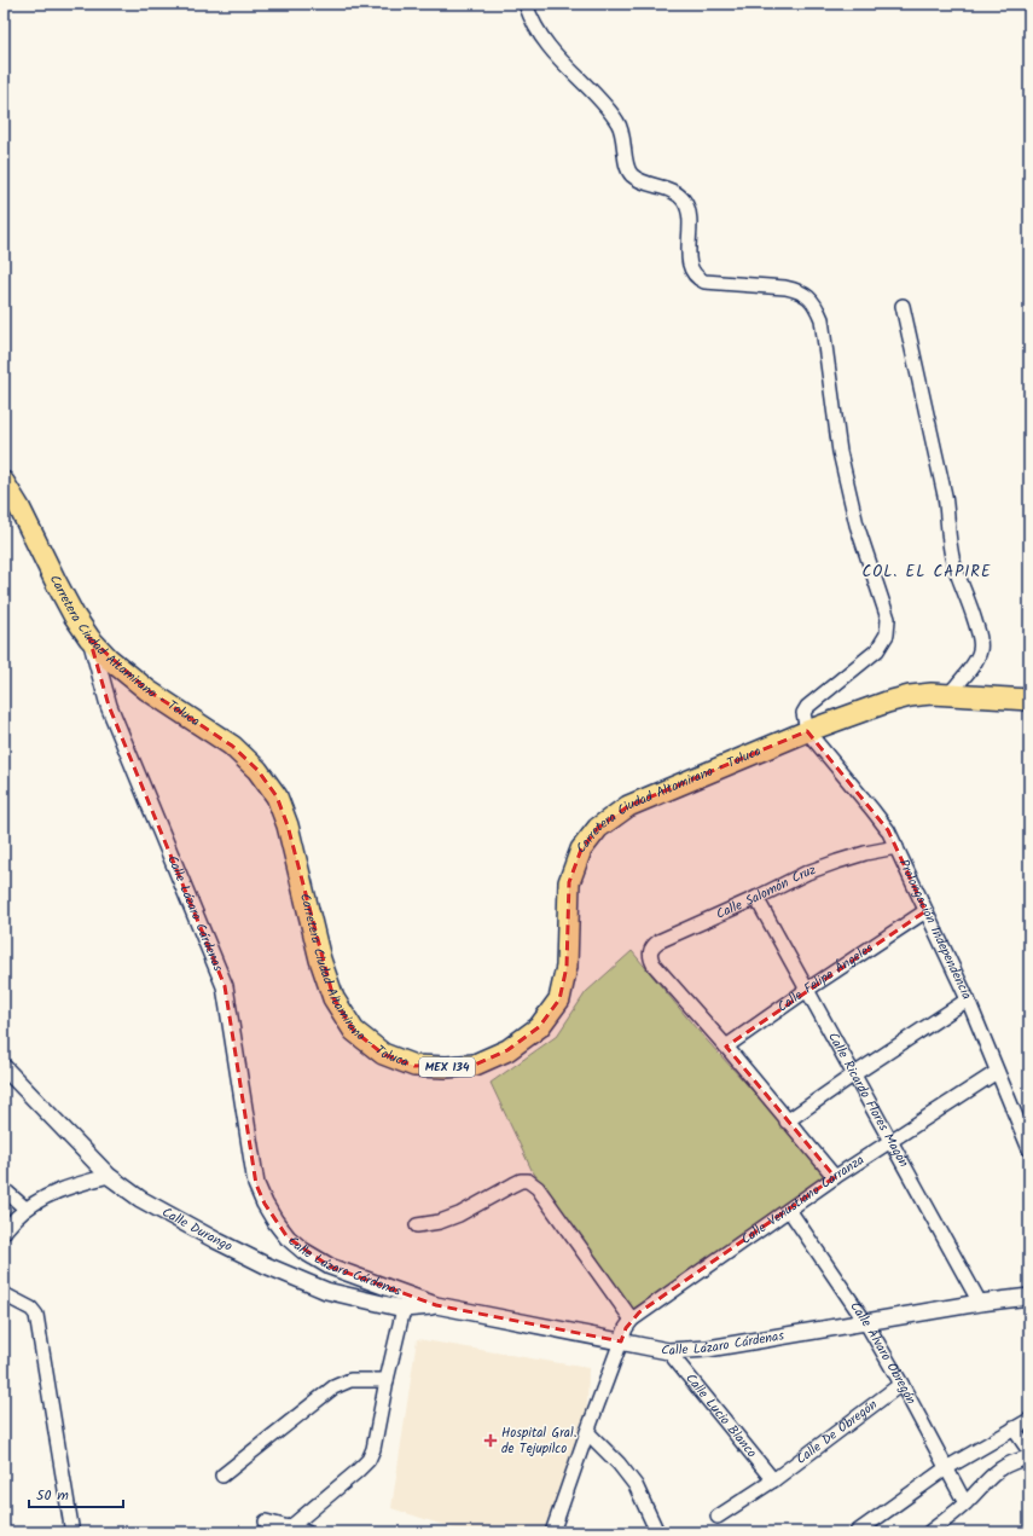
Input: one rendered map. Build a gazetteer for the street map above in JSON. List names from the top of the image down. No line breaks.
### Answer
{"streets":{"main road":["Carretera Ciudad Altamirano - Toluca","MEX 134"],"street":["Calle Salomón Cruz","Calle Lázaro Cárdenas","Prolongación Independencia","Calle Felipe Ángeles","Calle Ricardo Flores Magón","Calle Venustiano Carranza","Calle Durango","Calle Álvaro Obregón","Calle Lucio Blanco","Calle De Obregón"]},"crossings":[["Carretera Ciudad Altamirano - Toluca","Calle Lázaro Cárdenas"],["Carretera Ciudad Altamirano - Toluca","Prolongación Independencia"],["Calle Salomón Cruz","Prolongación Independencia"],["Calle Salomón Cruz","Calle Felipe Ángeles"],["Calle Salomón Cruz","Calle Ricardo Flores Magón"],["Calle Lázaro Cárdenas","Calle Ricardo Flores Magón"],["Calle Lázaro Cárdenas","Calle Venustiano Carranza"],["Calle Lázaro Cárdenas","Calle Durango"],["Calle Lázaro Cárdenas","Calle Álvaro Obregón"],["Calle Lázaro Cárdenas","Calle Lucio Blanco"],["Prolongación Independencia","Calle Felipe Ángeles"],["Prolongación Independencia","Calle Venustiano Carranza"],["Calle Felipe Ángeles","Calle Ricardo Flores Magón"],["Calle Ricardo Flores Magón","Calle Venustiano Carranza"],["Calle Venustiano Carranza","Calle Álvaro Obregón"],["Calle Álvaro Obregón","Calle De Obregón"],["Calle Lucio Blanco","Calle De Obregón"]],"districts":["COL. EL CAPIRE"],"places":{"health":["Hospital Gral. de Tejupilco"]},"scale_bar":"50 m"}
